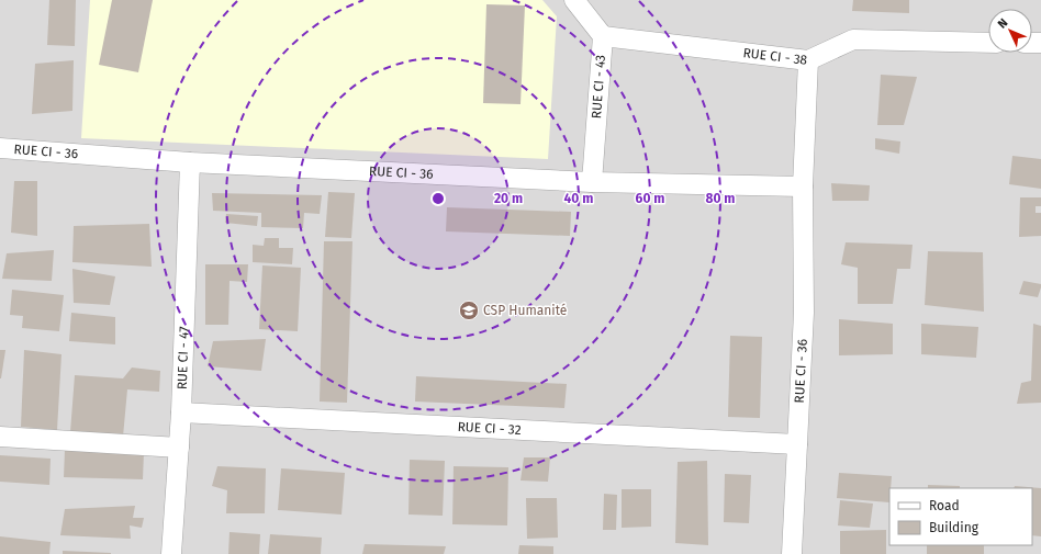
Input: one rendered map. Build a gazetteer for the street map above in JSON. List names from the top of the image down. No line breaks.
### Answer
{"streets":{"street":["RUE CI - 38","RUE CI - 43","RUE CI - 36","RUE CI - 47","RUE CI - 32"]},"crossings":[["RUE CI - 38","RUE CI - 43"],["RUE CI - 38","RUE CI - 36"],["RUE CI - 43","RUE CI - 36"],["RUE CI - 36","RUE CI - 47"],["RUE CI - 36","RUE CI - 32"],["RUE CI - 47","RUE CI - 32"]],"places":{"school or university":["CSP Humanité"]},"legend":["Road","Building"],"north":"top left","rings":["20 m","40 m","60 m","80 m"]}
